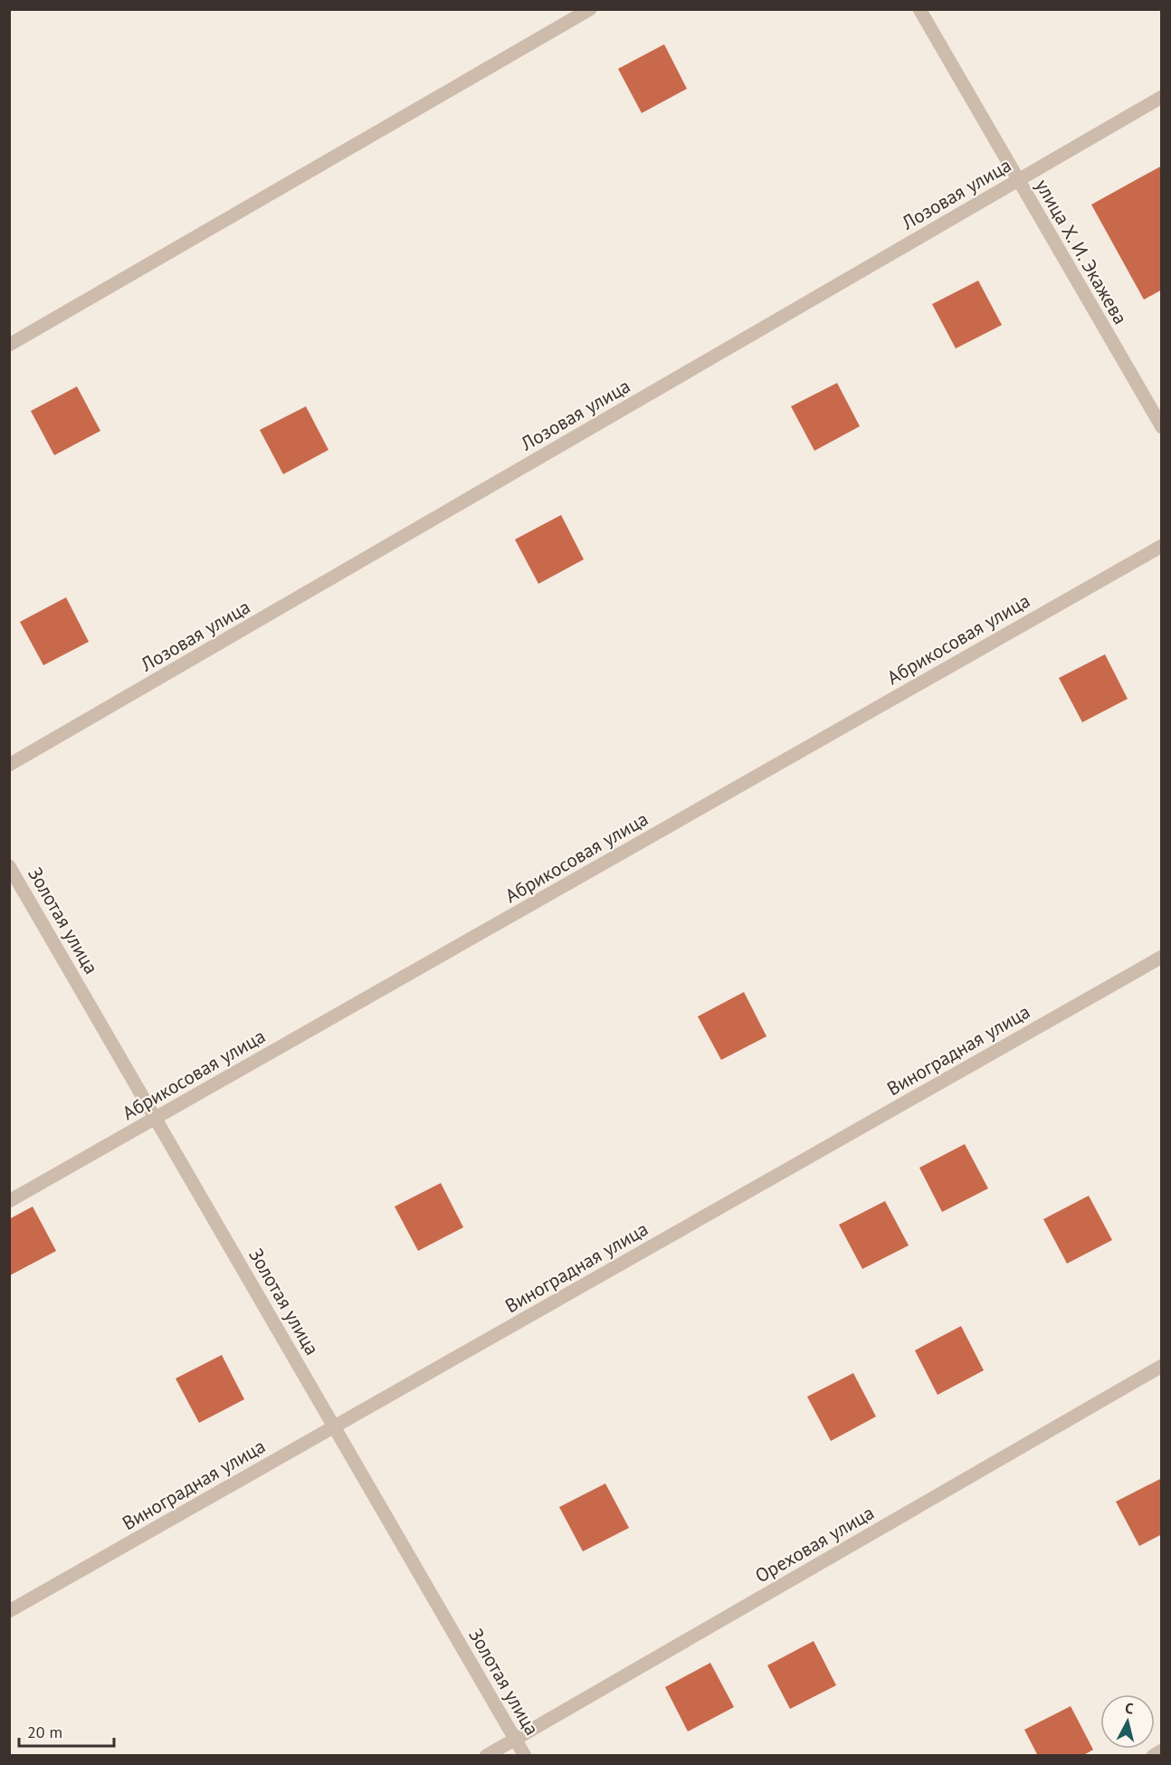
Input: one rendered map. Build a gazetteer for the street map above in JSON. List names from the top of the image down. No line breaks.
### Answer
{"streets":{"street":["Лозовая улица","улица Х. И. Экажева","Абрикосовая улица","Золотая улица","Виноградная улица","Ореховая улица"]},"crossings":[["Лозовая улица","улица Х. И. Экажева"],["Абрикосовая улица","Золотая улица"],["Золотая улица","Виноградная улица"],["Золотая улица","Ореховая улица"]],"scale_bar":"20 m","north":"top"}
